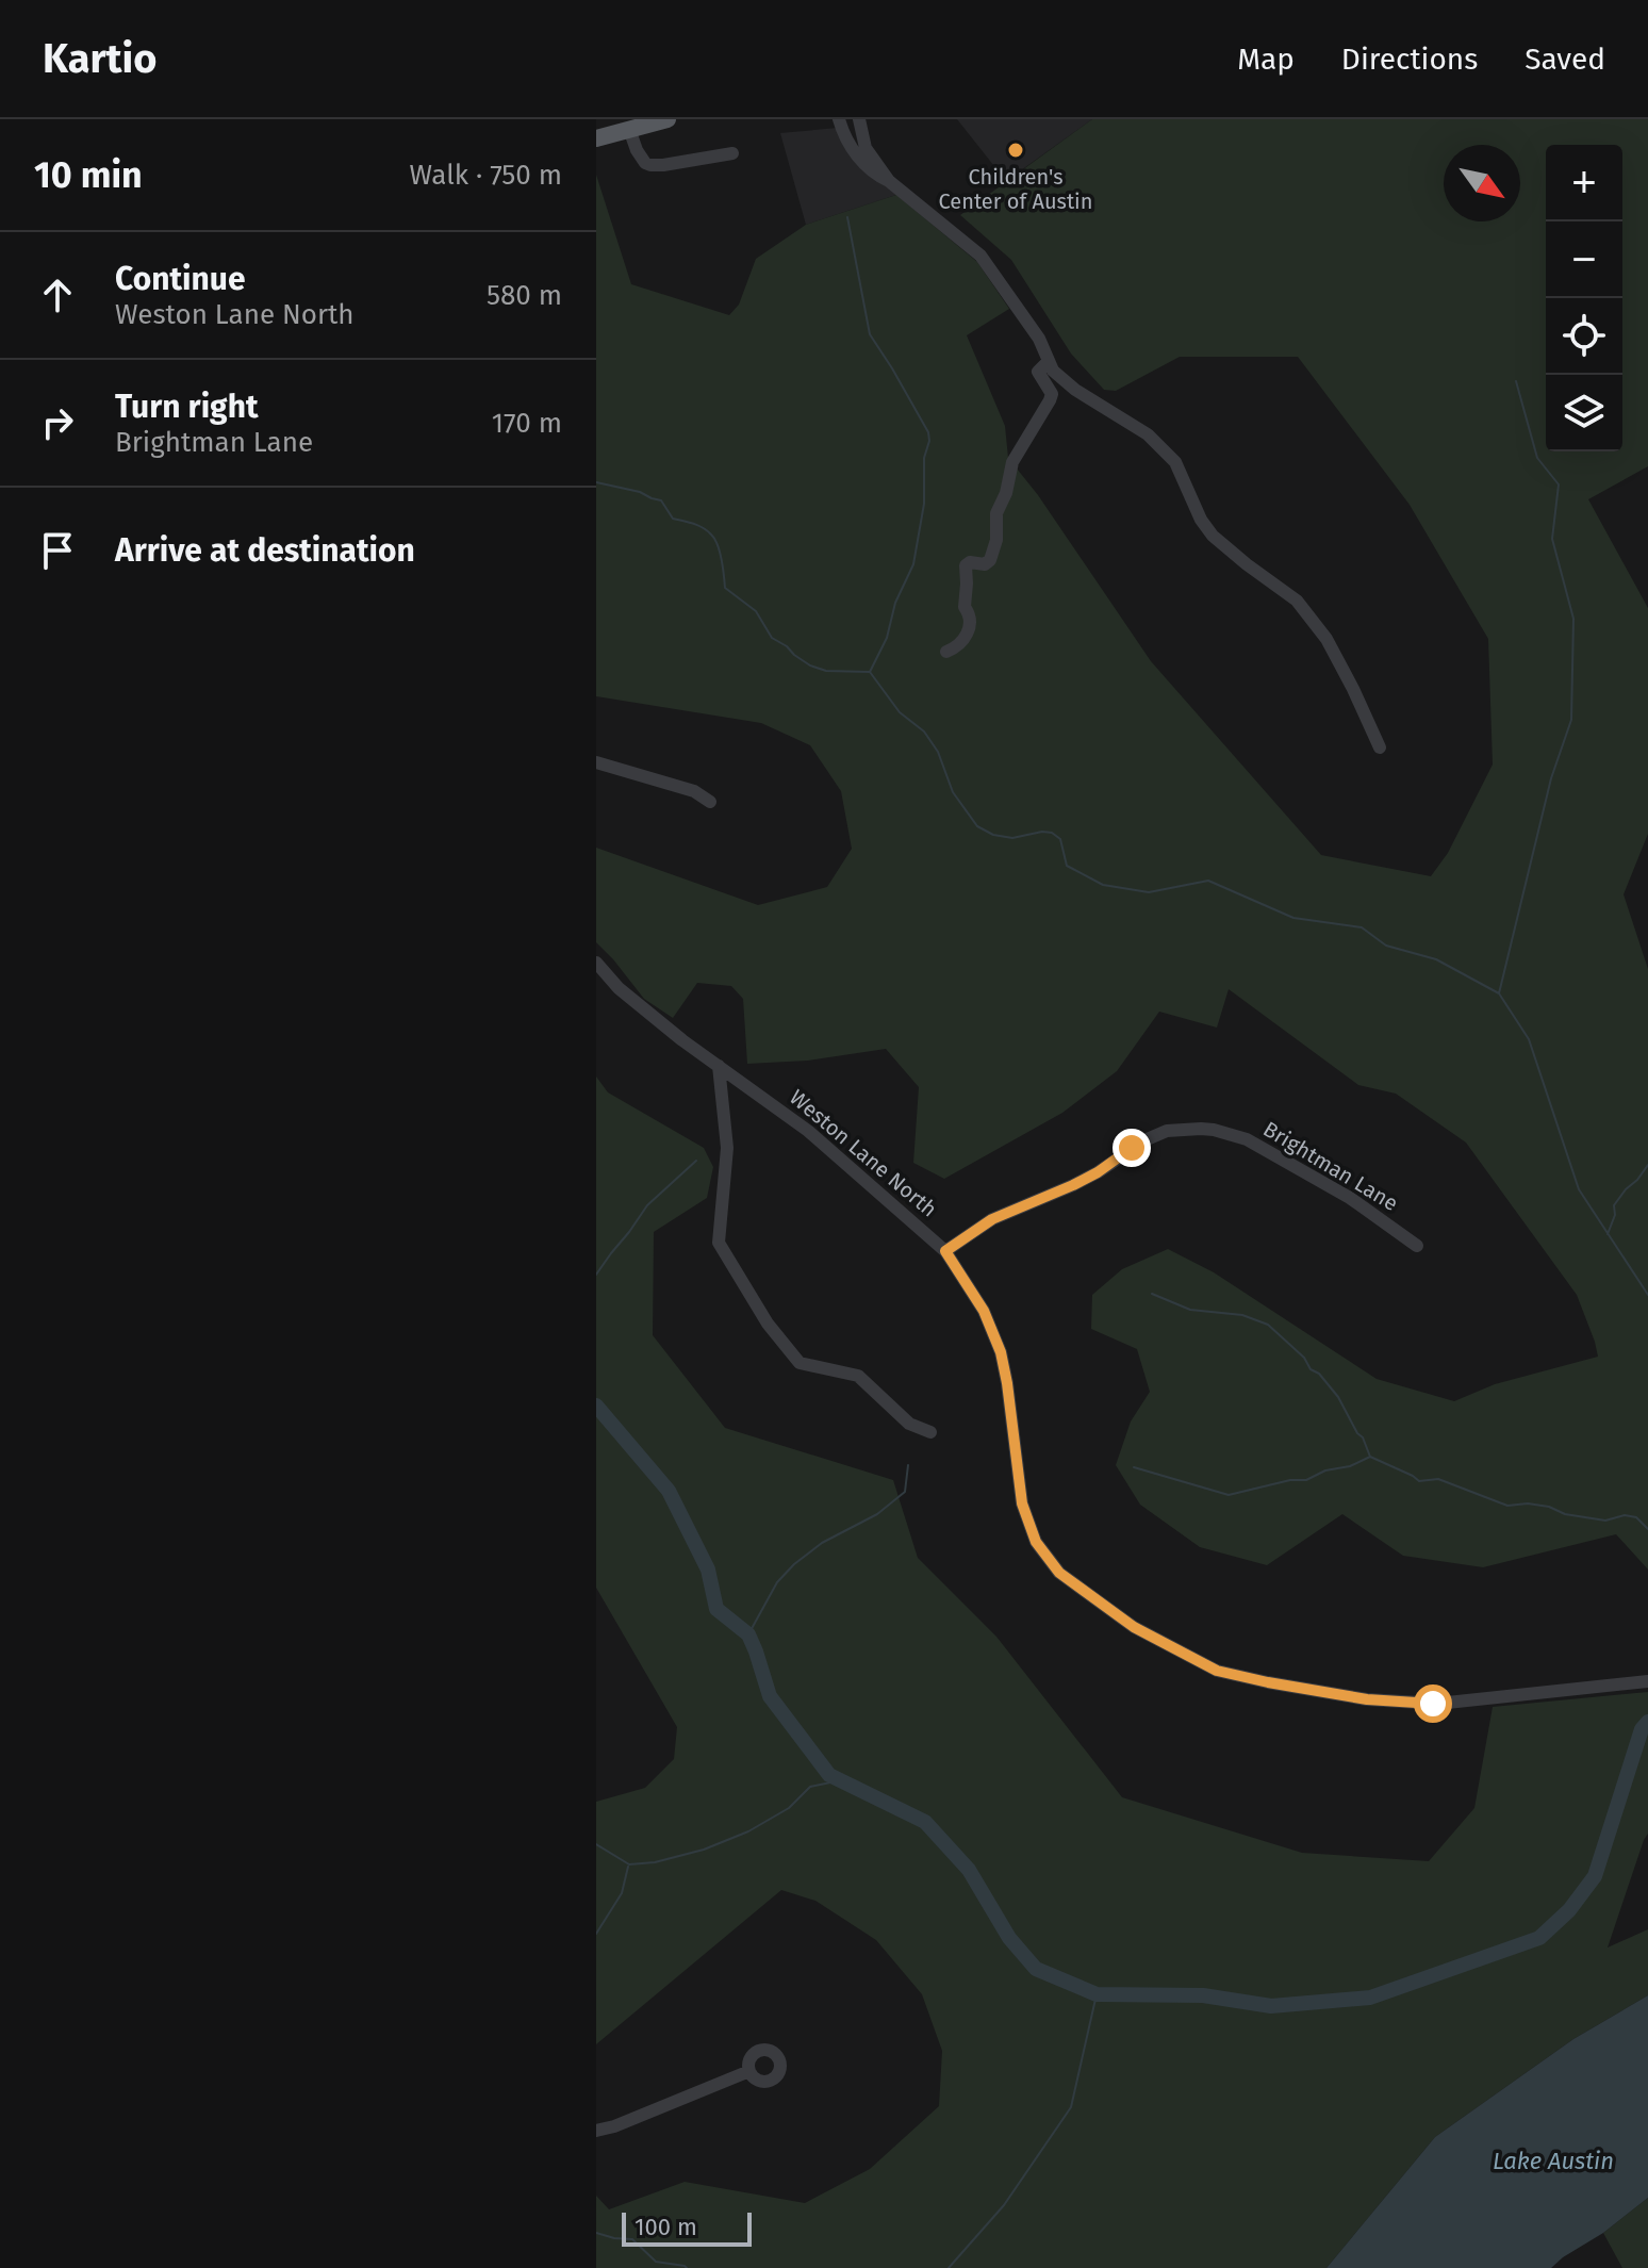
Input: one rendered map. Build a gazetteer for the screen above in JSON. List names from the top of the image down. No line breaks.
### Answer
{"streets":{"street":["Weston Lane North","Brightman Lane"]},"crossings":[["Weston Lane North","Brightman Lane"]],"water":["Lake Austin"],"places":["Children's Center of Austin"],"scale_bar":"100 m","north":"bottom right","page":{"header":"Kartio","nav":["Map","Directions","Saved"],"heading":["10 min","Walk · 750 m"],"map_buttons":["+","−"],"list":[["Continue","Weston Lane North","580 m"],["Turn right","Brightman Lane","170 m"],"Arrive at destination"],"scale":"100 m"}}
